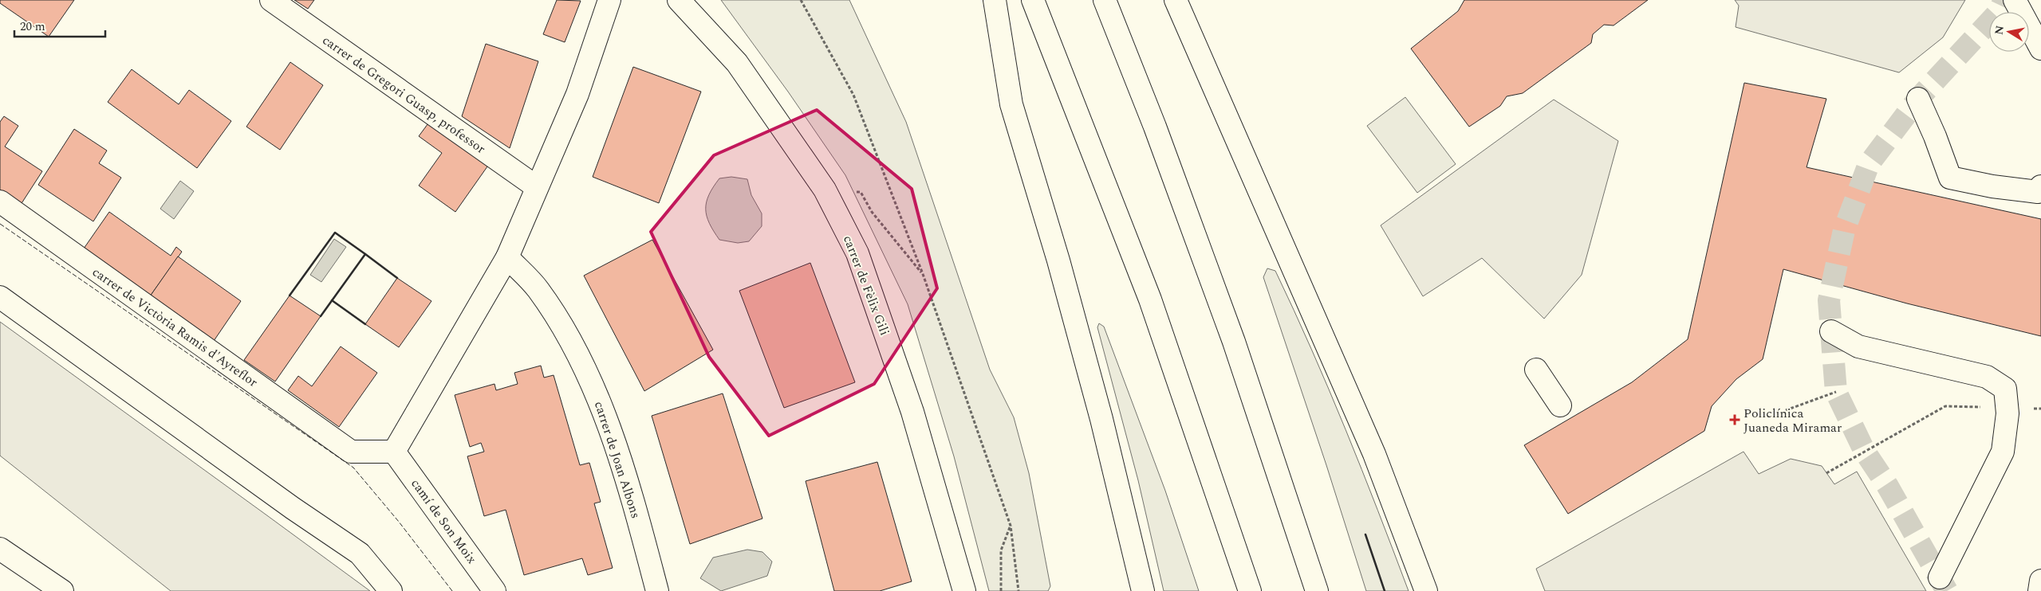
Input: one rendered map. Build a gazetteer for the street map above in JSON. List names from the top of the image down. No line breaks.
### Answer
{"streets":{"main road":["carrer de Gregori Guasp, professor","carrer de Fèlix Gili","carrer de Victòria Ramis d'Ayreflor","carrer de Joan Albons","camí de Son Moix"]},"crossings":[["carrer de Victòria Ramis d'Ayreflor","camí de Son Moix"]],"places":{"health":["Policlínica Juaneda Miramar"]},"scale_bar":"20 m","north":"left"}
